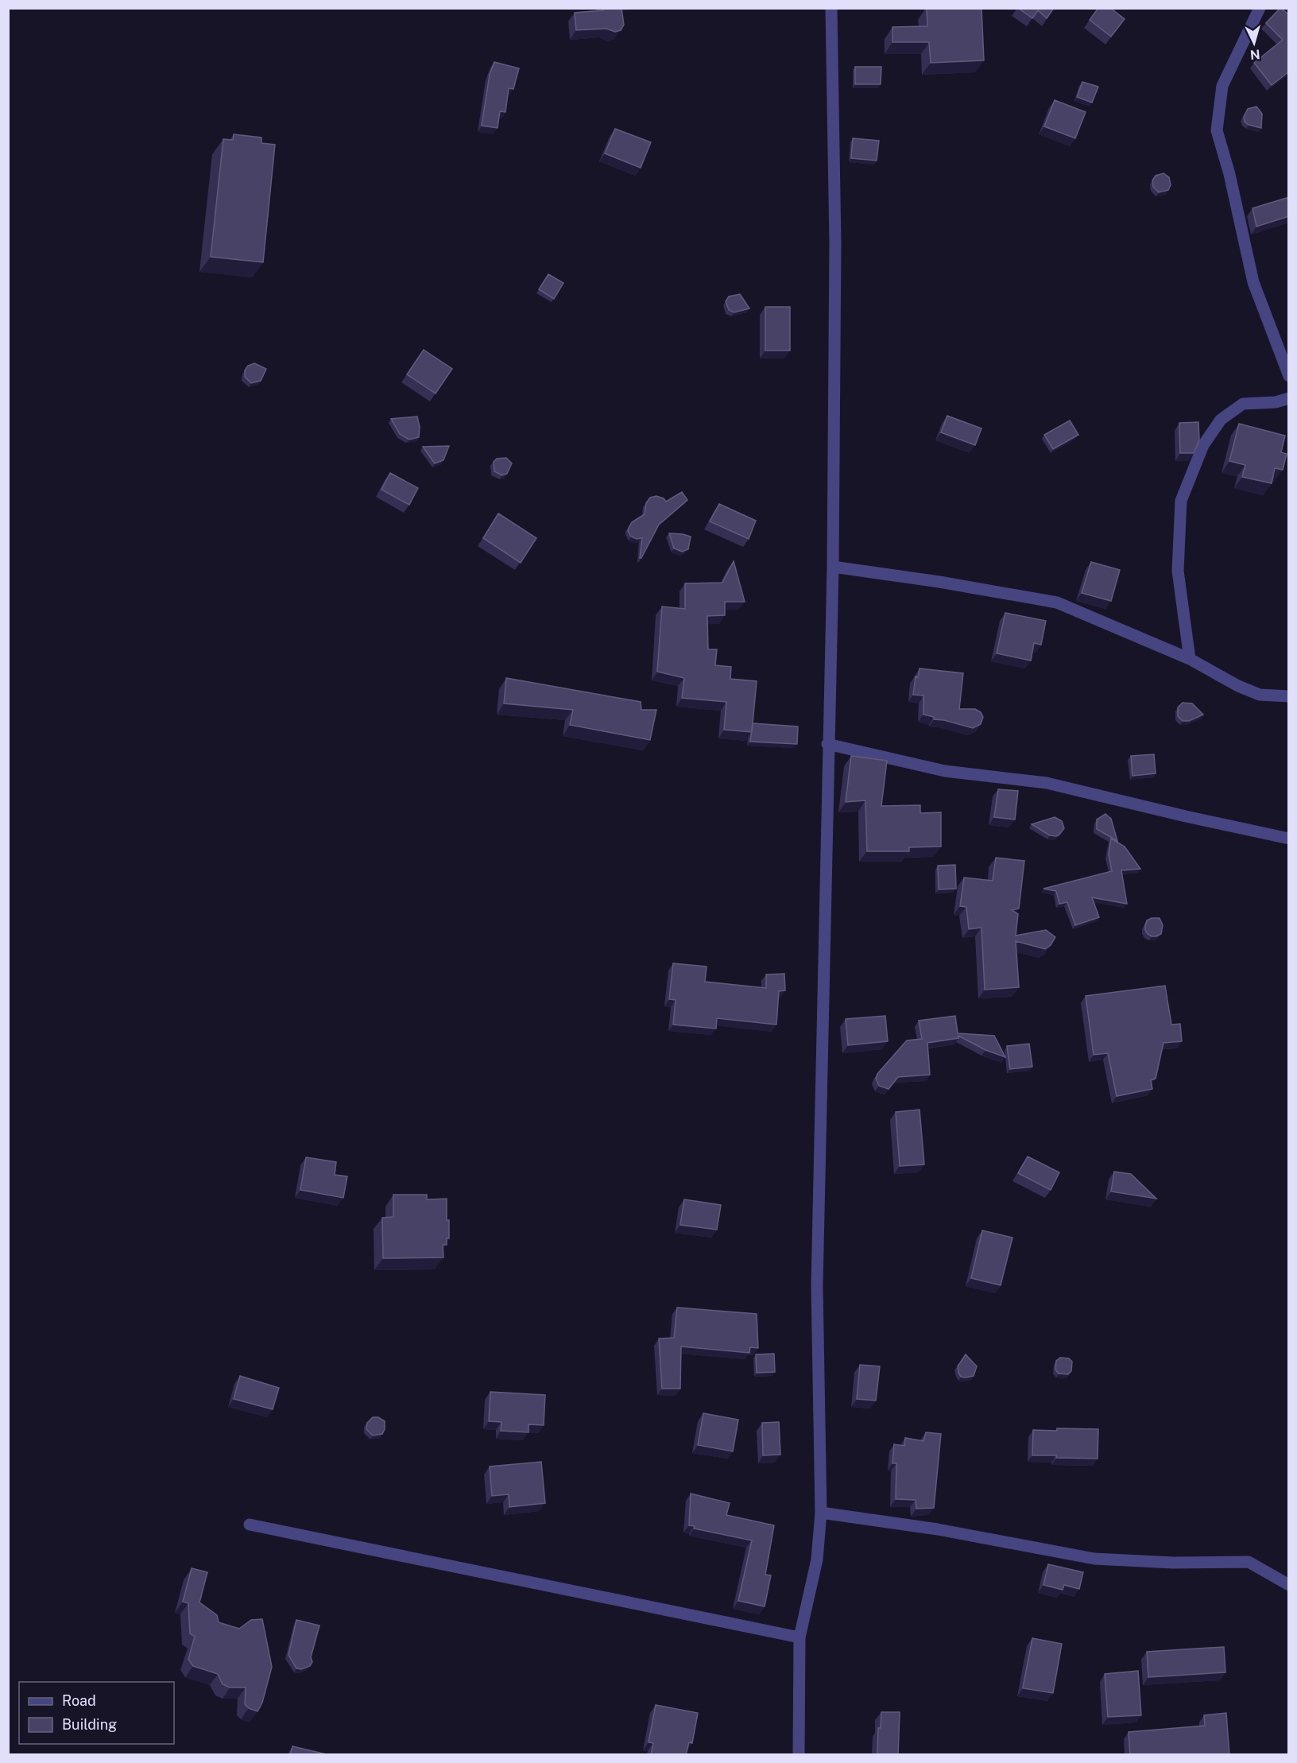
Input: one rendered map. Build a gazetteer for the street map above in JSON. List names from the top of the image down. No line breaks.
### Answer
{"legend":["Road","Building"],"north":"bottom"}
